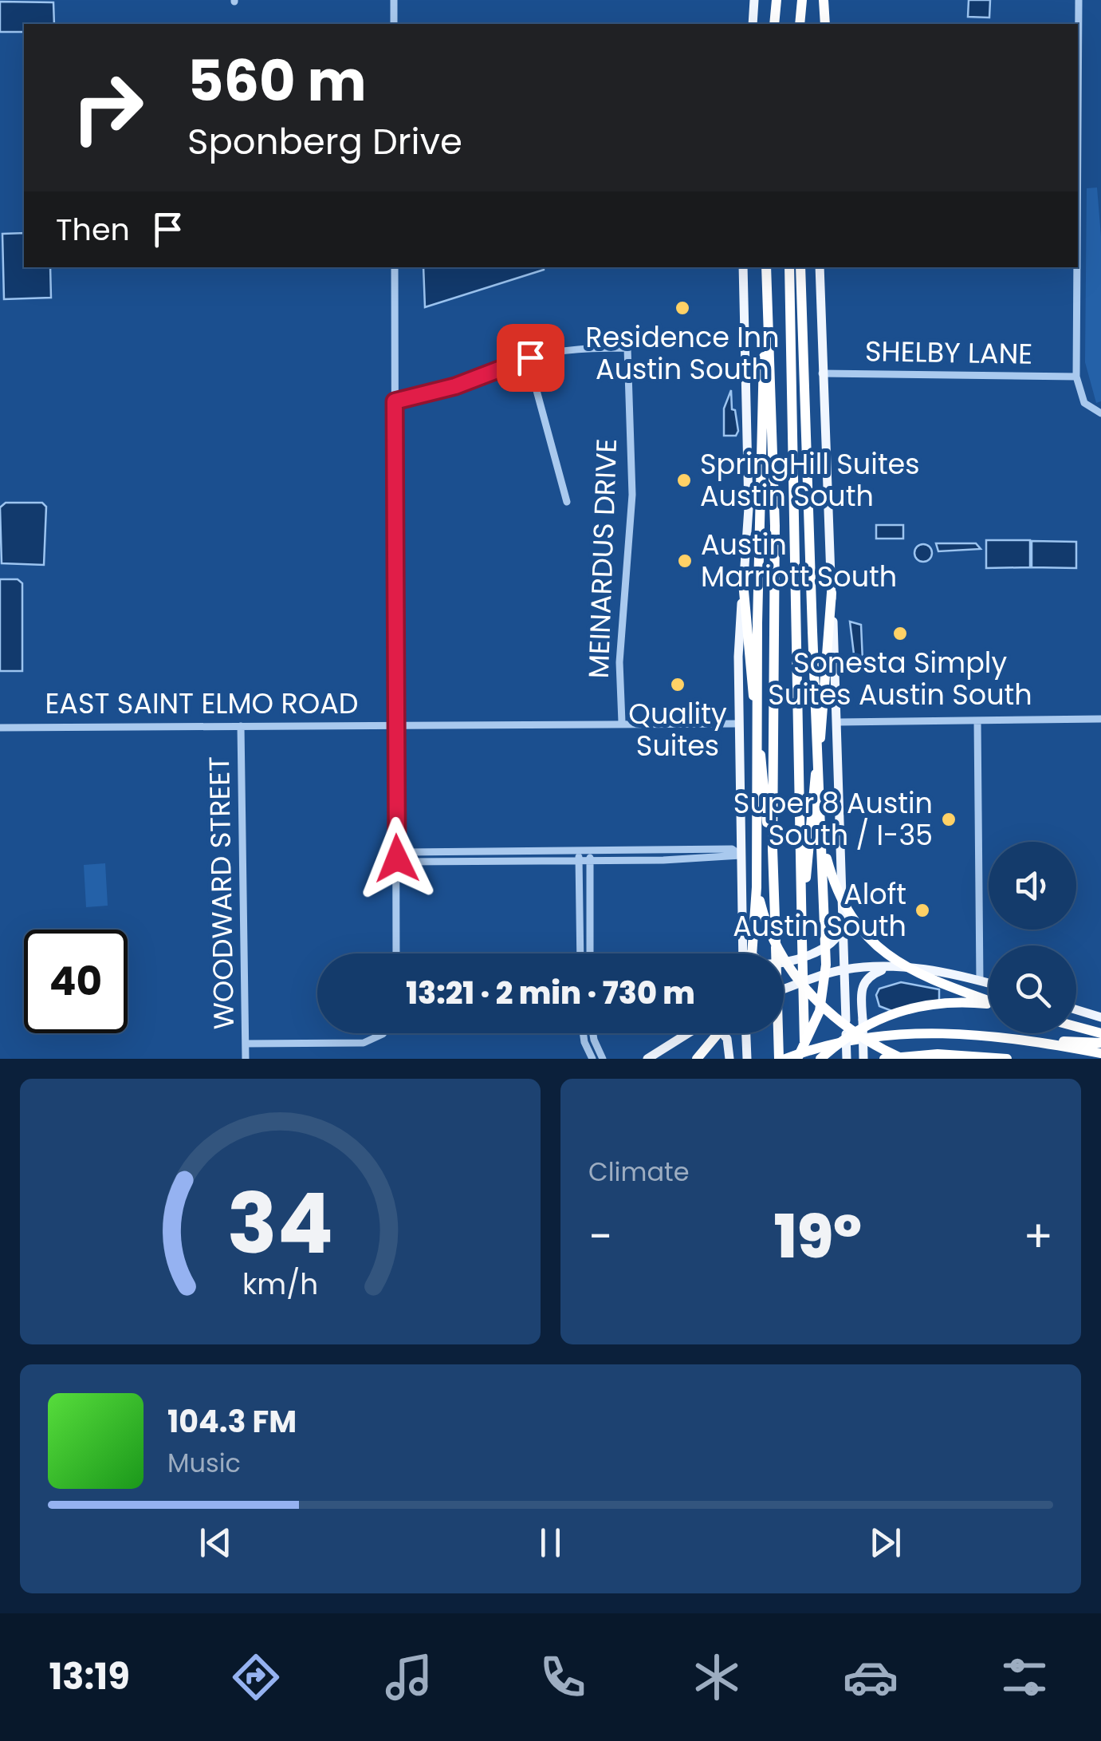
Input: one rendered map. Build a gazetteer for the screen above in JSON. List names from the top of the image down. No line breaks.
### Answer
{"streets":{"street":["SHELBY LANE","MEINARDUS DRIVE","EAST SAINT ELMO ROAD","WOODWARD STREET"]},"crossings":[["MEINARDUS DRIVE","EAST SAINT ELMO ROAD"],["EAST SAINT ELMO ROAD","WOODWARD STREET"]],"places":["Residence Inn Austin South","SpringHill Suites Austin South","Austin Marriott South","Sonesta Simply Suites Austin South","Quality Suites","Super 8 Austin South / I-35","Aloft Austin South"],"page":{"turn":["560 m","Sponberg Drive"],"then":"Then","limit":"40","trip":"13:21 · 2 min · 730 m","tile":"Climate","heat":["−","19°","+"],"song":["104.3 FM","Music"],"tabs":"13:19","gauge":["34","km/h"]}}
